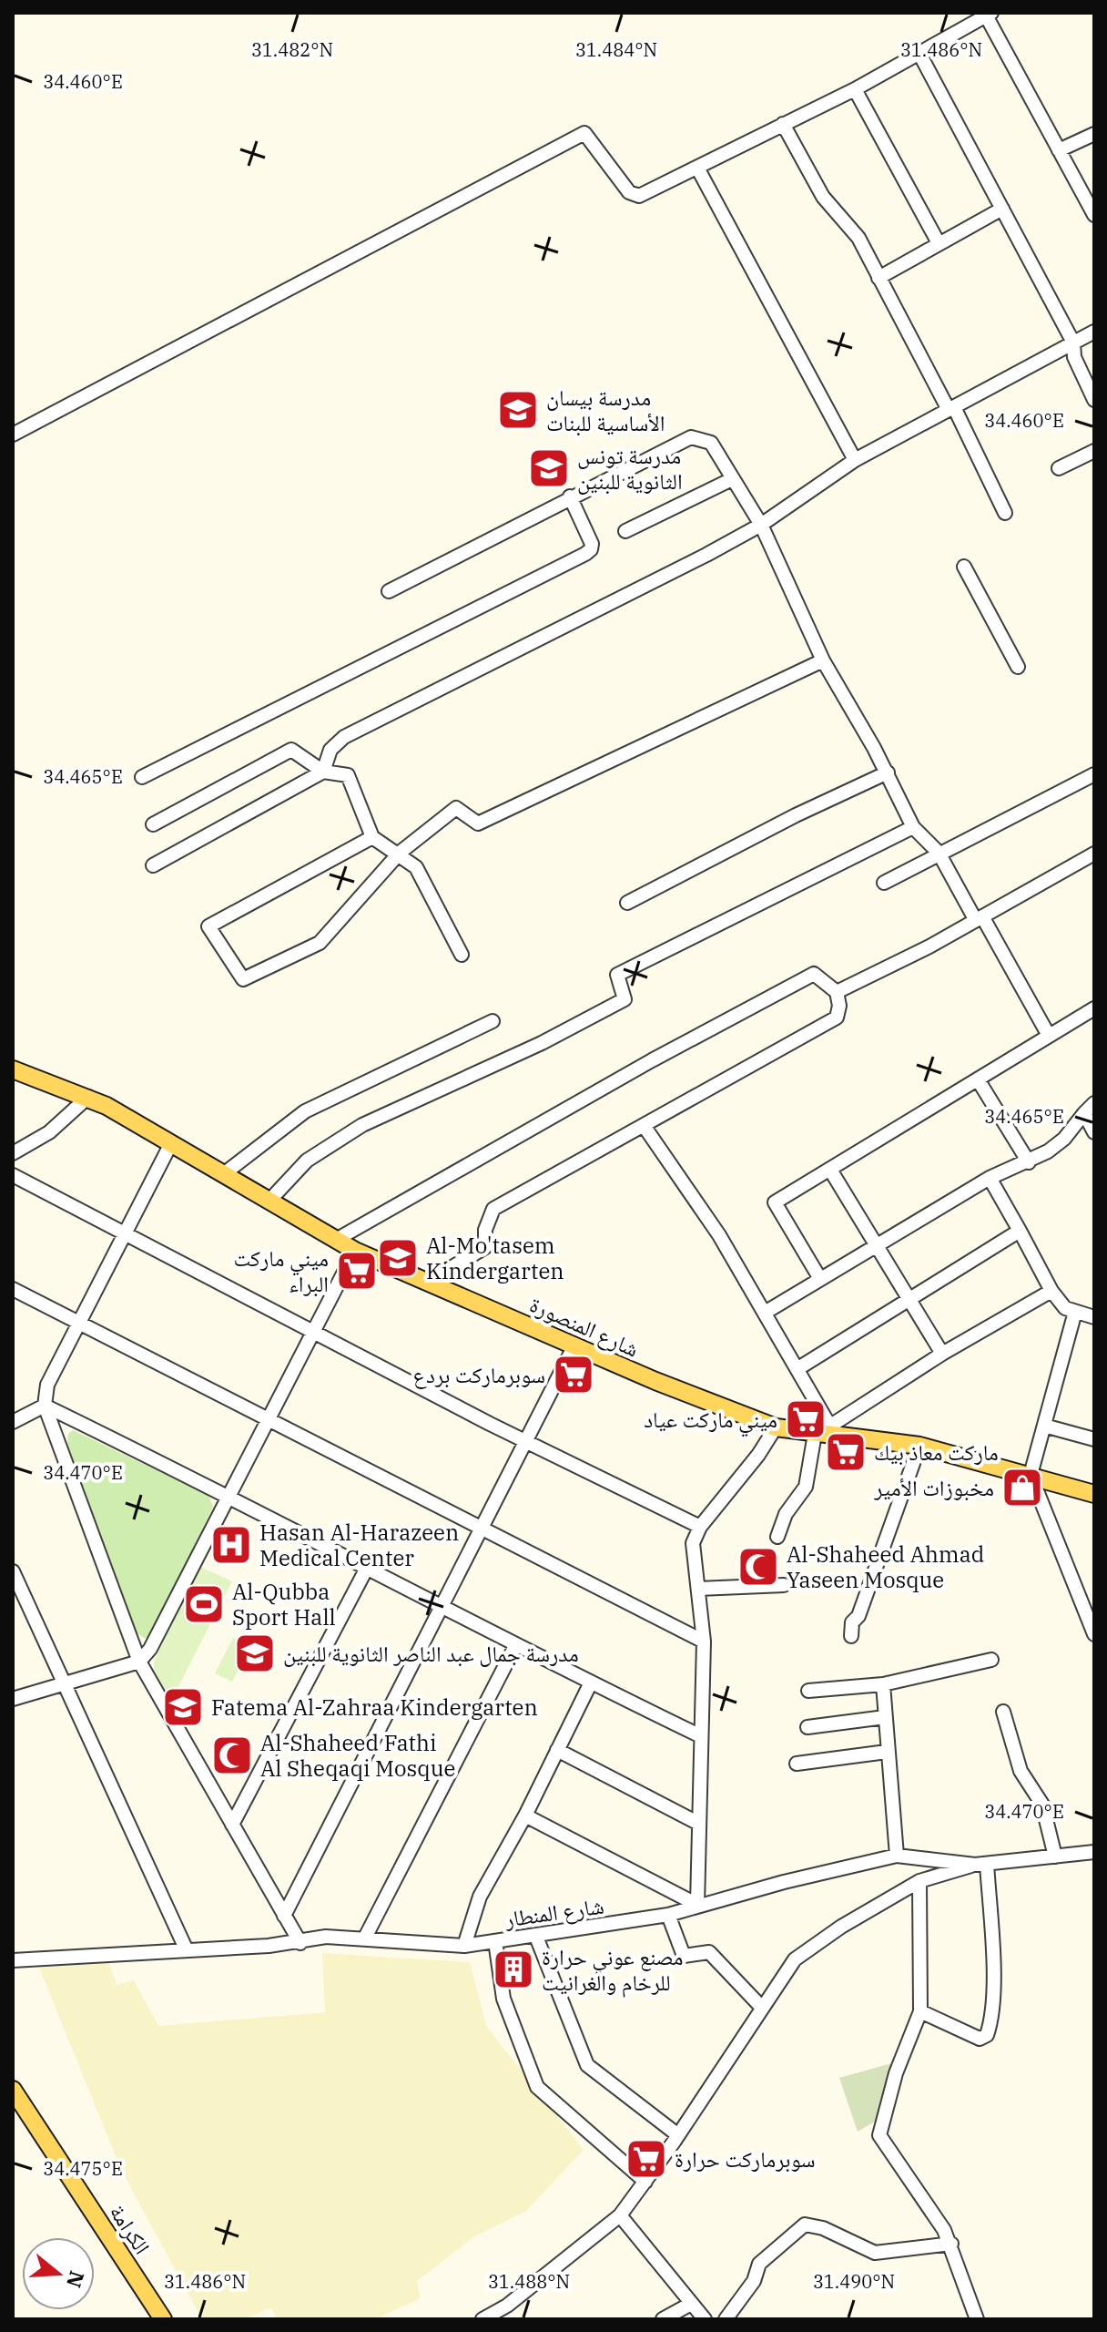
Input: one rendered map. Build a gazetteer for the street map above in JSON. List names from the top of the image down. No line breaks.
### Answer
{"streets":{"main road":["شارع المنصورة","الكرامة"],"street":["شارع المنطار"]},"places":{"school or university":["مدرسة بيسان الأساسية للبنات","مدرسة تونس الثانوية للبنين","Al-Mo'tasem Kindergarten","مدرسة جمال عبد الناصر الثانوية للبنين","Fatema Al-Zahraa Kindergarten"],"supermarket":["ميني ماركت البراء","سوبرماركت بردع","ميني ماركت عياد","ماركت معاذ بيك","سوبرماركت حرارة"],"shop":["مخبوزات الأمير"],"hospital":["Hasan Al-Harazeen Medical Center"],"mosque":["Al-Shaheed Ahmad Yaseen Mosque","Al-Shaheed Fathi Al Sheqaqi Mosque"],"sports":["Al-Qubba Sport Hall"],"building":["مصنع عوني حرارة للرخام والغرانيت"]},"north":"right","coordinates":["31.482°N","31.484°N","31.486°N","34.460°E","34.465°E","34.470°E","34.475°E","31.488°N","31.490°N"]}
